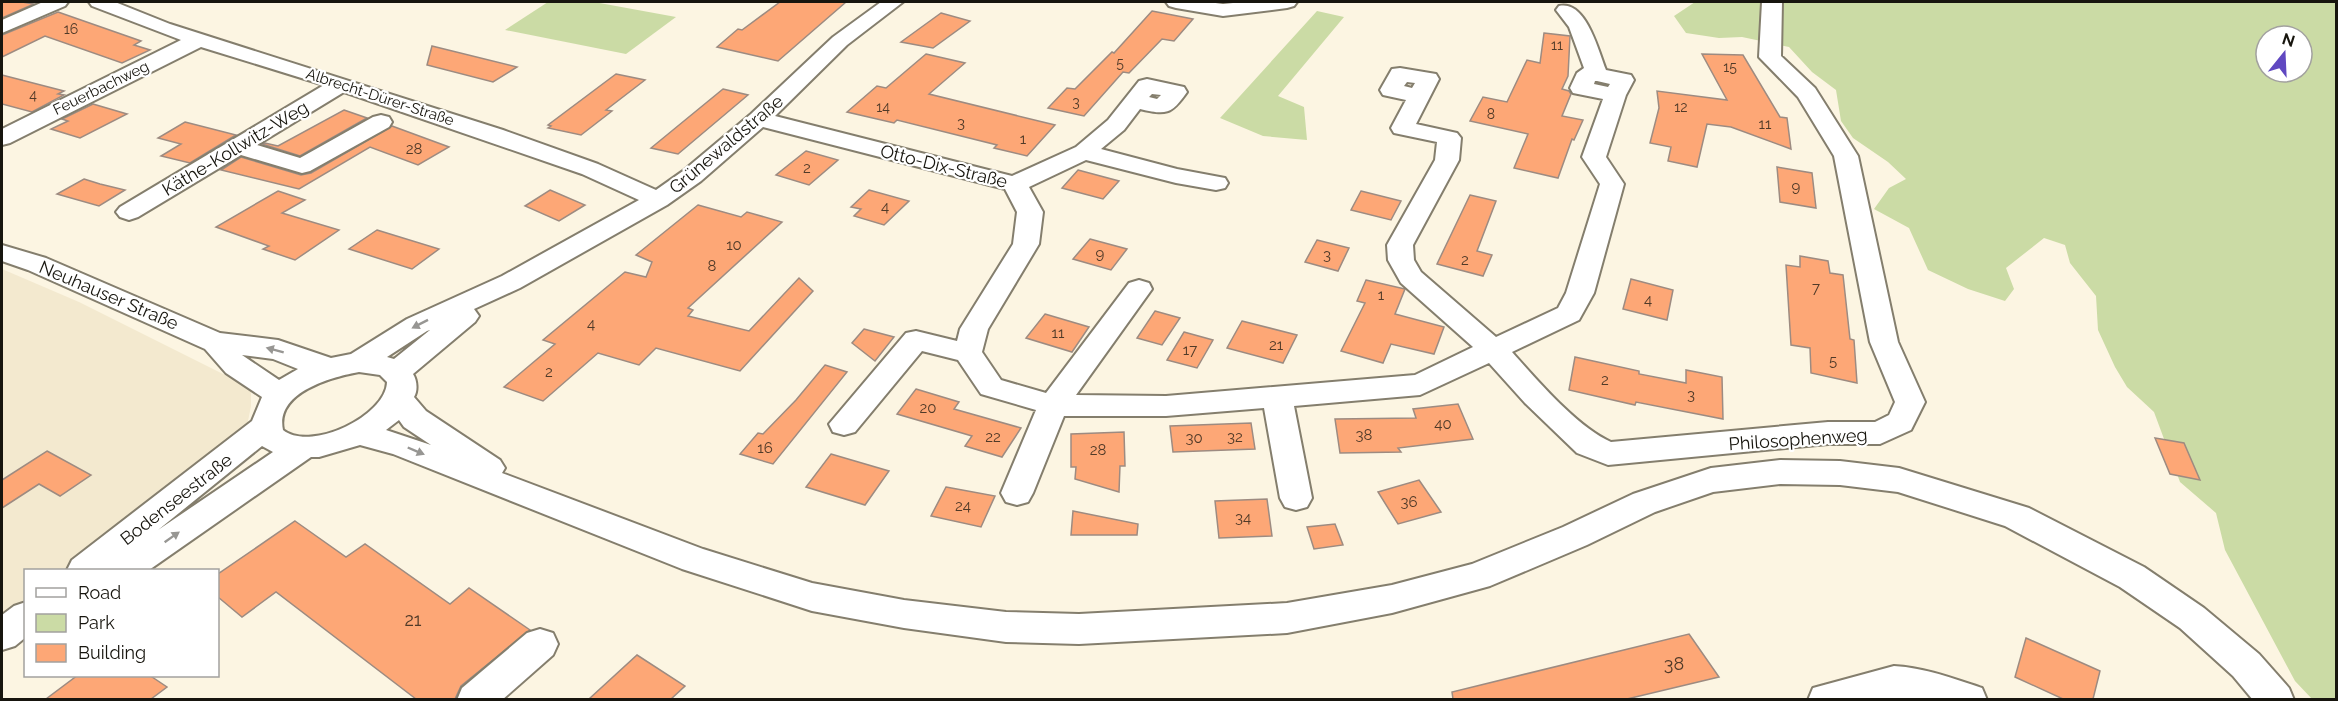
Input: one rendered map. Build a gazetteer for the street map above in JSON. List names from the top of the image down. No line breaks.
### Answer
{"streets":{"street":["Feuerbachweg","Albrecht-Dürer-Straße","Grünewaldstraße","Käthe-Kollwitz-Weg","Otto-Dix-Straße","Neuhauser Straße","Philosophenweg","Bodenseestraße"]},"crossings":[["Feuerbachweg","Albrecht-Dürer-Straße"],["Albrecht-Dürer-Straße","Grünewaldstraße"],["Albrecht-Dürer-Straße","Käthe-Kollwitz-Weg"],["Grünewaldstraße","Otto-Dix-Straße"],["Grünewaldstraße","Bodenseestraße"]],"house_numbers":["16","11","5","15","4","3","14","12","8","3","11","1","28","2","9","4","10","9","3","2","8","7","1","4","4","11","21","17","5","2","2","3","20","40","38","22","32","30","16","28","36","24","34","21","38"],"legend":["Road","Park","Building"],"north":"top"}
